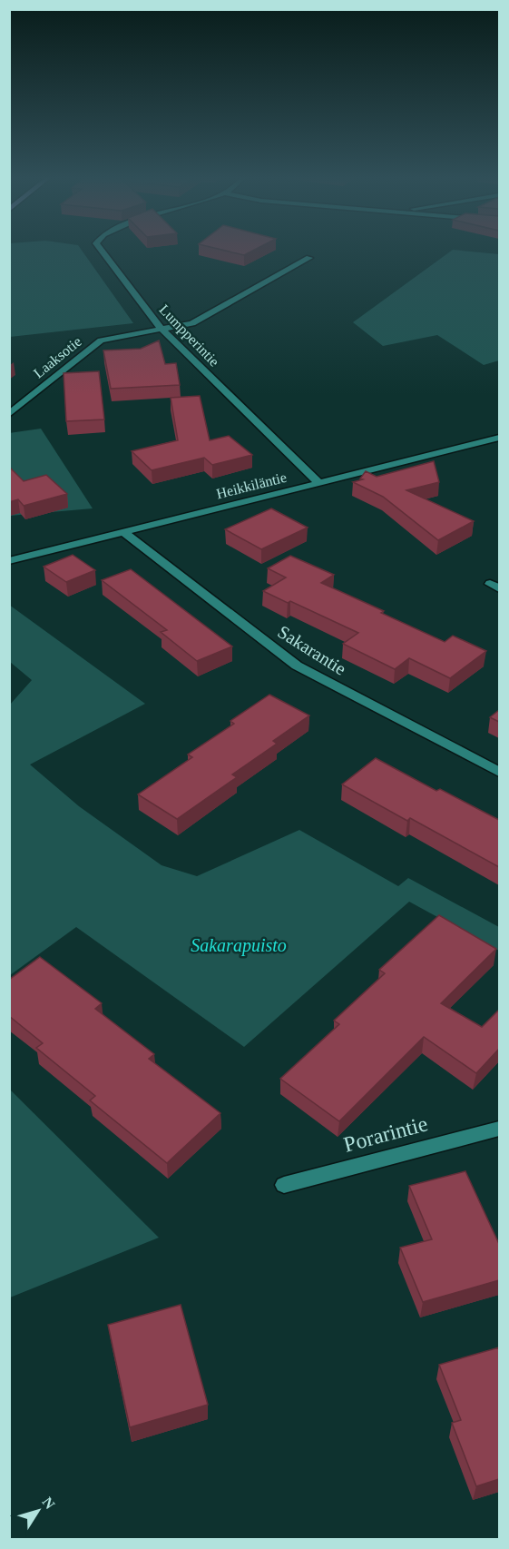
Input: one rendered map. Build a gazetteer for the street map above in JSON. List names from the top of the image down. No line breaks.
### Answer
{"streets":{"street":["Lumpperintie","Laaksotie","Heikkiläntie","Sakarantie","Porarintie"]},"crossings":[["Lumpperintie","Laaksotie"],["Lumpperintie","Heikkiläntie"],["Heikkiläntie","Sakarantie"]],"parks":["Sakarapuisto"],"north":"top right"}
